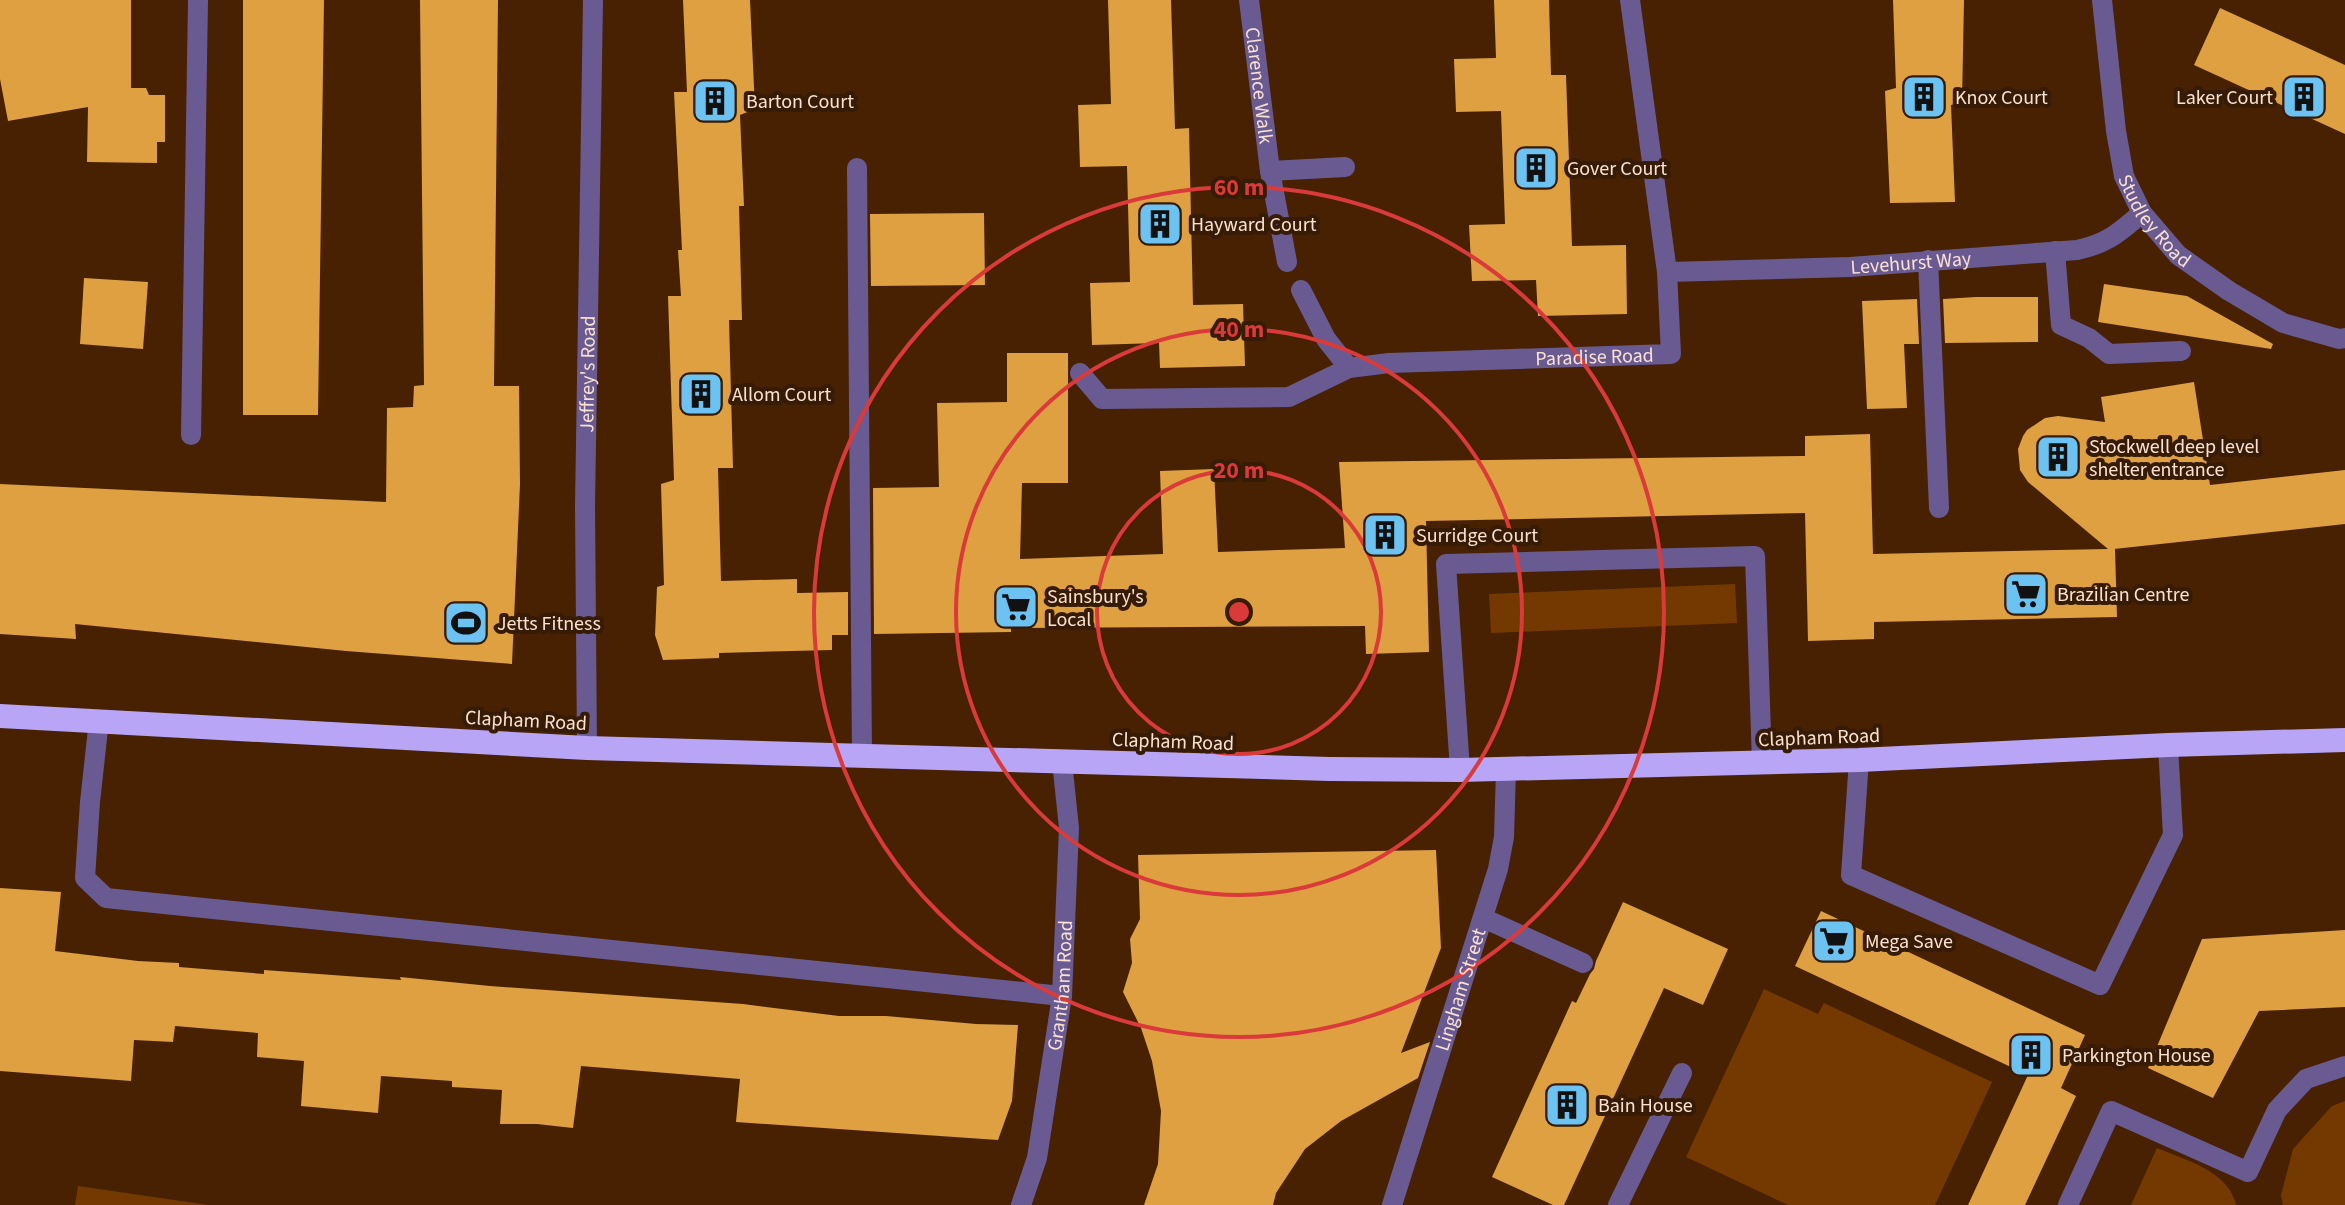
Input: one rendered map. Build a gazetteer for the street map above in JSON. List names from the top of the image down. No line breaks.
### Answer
{"streets":{"highway":["Clapham Road"],"street":["Clarence Walk","Studley Road","Levehurst Way","Paradise Road","Jeffrey's Road","Grantham Road","Lingham Street"]},"crossings":[["Studley Road","Levehurst Way"],["Levehurst Way","Paradise Road"],["Jeffrey's Road","Clapham Road"],["Clapham Road","Grantham Road"],["Clapham Road","Lingham Street"]],"places":{"building":["Knox Court","Laker Court","Barton Court","Gover Court","Hayward Court","Allom Court","Stockwell deep level shelter entrance","Surridge Court","Parkington House","Bain House"],"supermarket":["Brazilian Centre","Sainsbury's Local","Mega Save"],"sports":["Jetts Fitness"]},"rings":["60 m","40 m","20 m"]}
